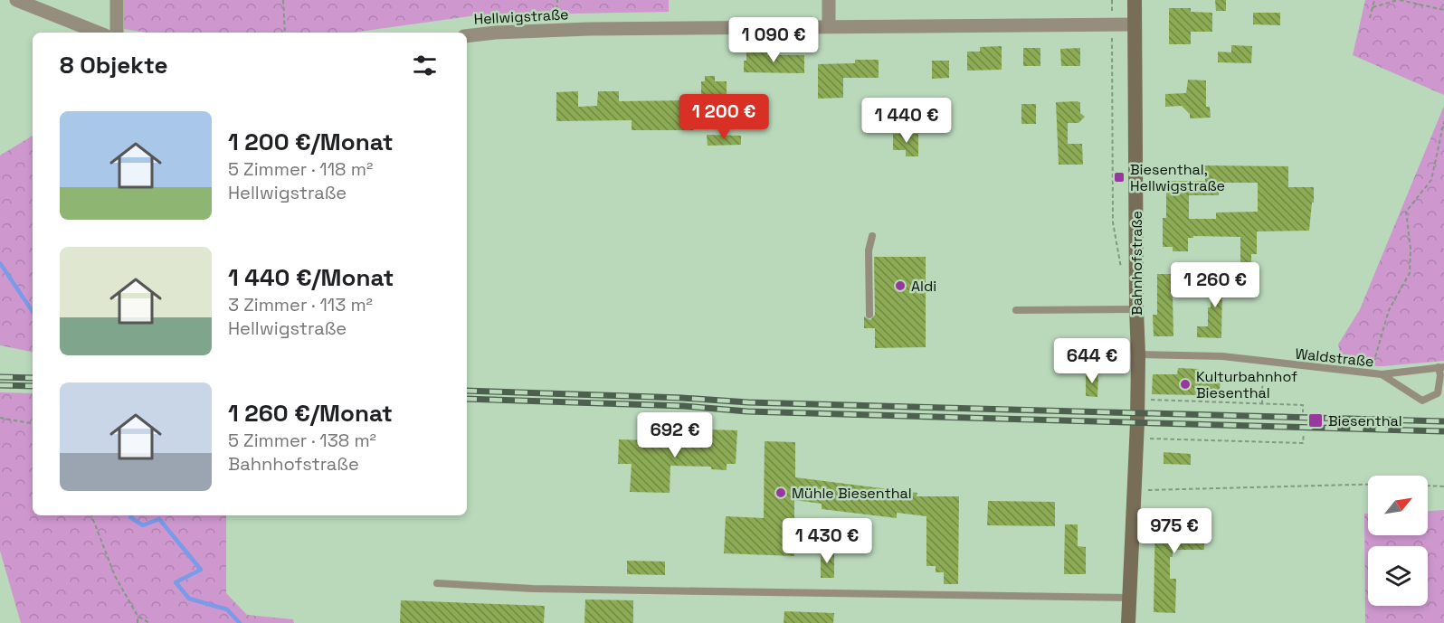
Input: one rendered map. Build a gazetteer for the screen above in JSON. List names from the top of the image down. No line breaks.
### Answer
{"streets":{"main road":["Bahnhofstraße"],"street":["Hellwigstraße"],"lane":["Waldstraße"]},"crossings":[["Hellwigstraße","Bahnhofstraße"],["Bahnhofstraße","Waldstraße"]],"places":{"transit":["Biesenthal, Hellwigstraße","Biesenthal"],"other":["Aldi","Kulturbahnhof Biesenthal","Mühle Biesenthal"]},"north":"top right","page":{"price":["1 090 €","1 200 €","1 440 €","1 260 €","644 €","692 €","975 €","1 430 €"],"heading":"8 Objekte","list":[{"name":"1 200 €/Monat","note":"5 Zimmer · 118 m² · Hellwigstraße"},{"name":"1 440 €/Monat","note":"3 Zimmer · 113 m² · Hellwigstraße"},{"name":"1 260 €/Monat","note":"5 Zimmer · 138 m² · Bahnhofstraße"}]}}
